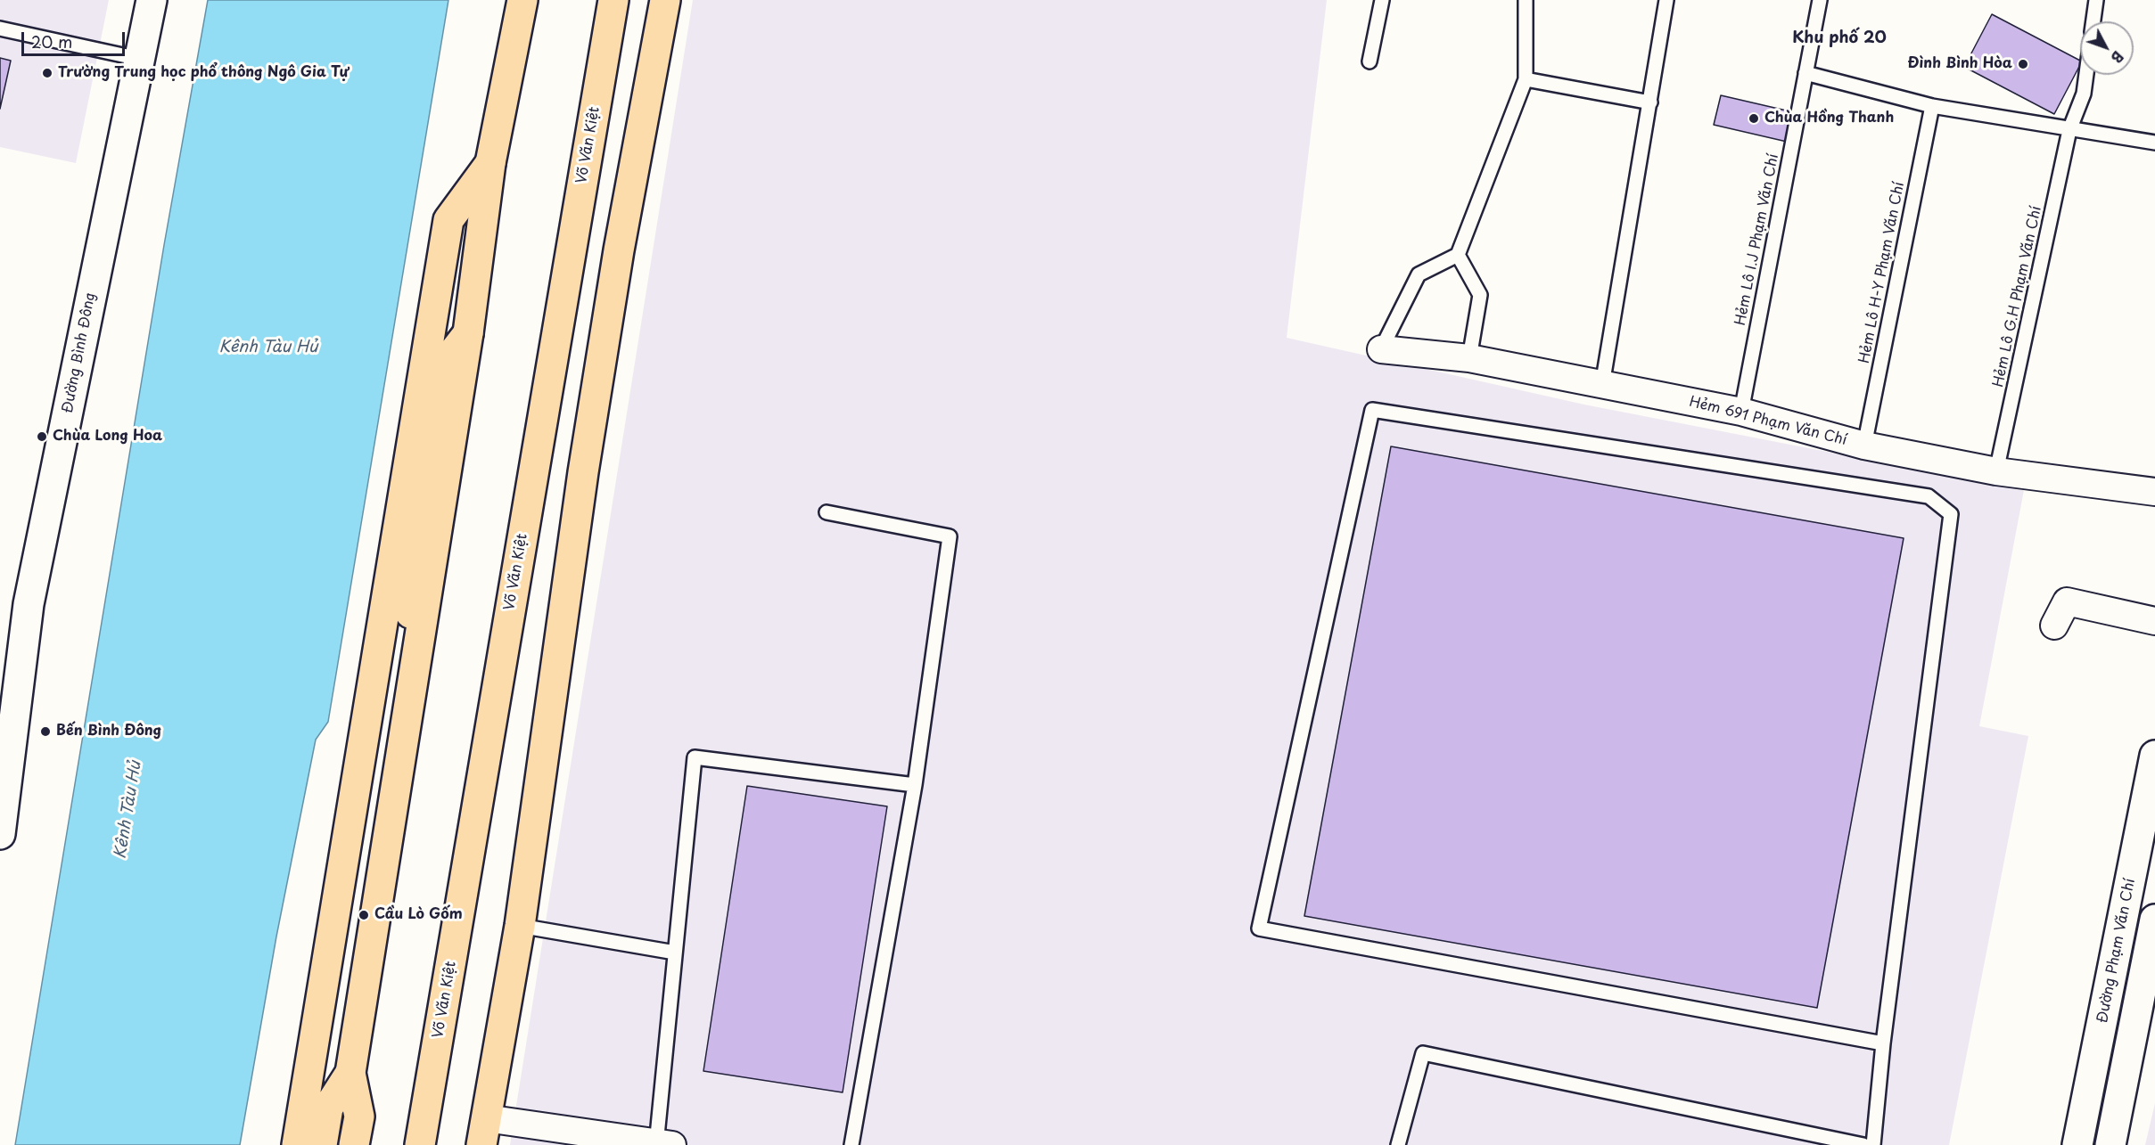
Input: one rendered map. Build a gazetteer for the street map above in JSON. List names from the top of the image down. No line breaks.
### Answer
{"streets":{"main road":["Võ Văn Kiệt"],"street":["Đường Bình Đông","Hẻm 691 Phạm Văn Chí","Đường Phạm Văn Chí"],"lane":["Hẻm Lô I.J Phạm Văn Chí","Hẻm Lô H-Y Phạm Văn Chí","Hẻm Lô G.H Phạm Văn Chí"]},"crossings":[["Hẻm Lô I.J Phạm Văn Chí","Hẻm 691 Phạm Văn Chí"],["Hẻm Lô H-Y Phạm Văn Chí","Hẻm 691 Phạm Văn Chí"],["Hẻm Lô G.H Phạm Văn Chí","Hẻm 691 Phạm Văn Chí"]],"districts":["Khu phố 20"],"water":["Kênh Tàu Hủ"],"places":["Đình Bình Hòa","Trường Trung học phổ thông Ngô Gia Tự","Chùa Hồng Thanh","Chùa Long Hoa","Bến Bình Đông","Cầu Lò Gốm"],"scale_bar":"20 m","north":"bottom right"}
